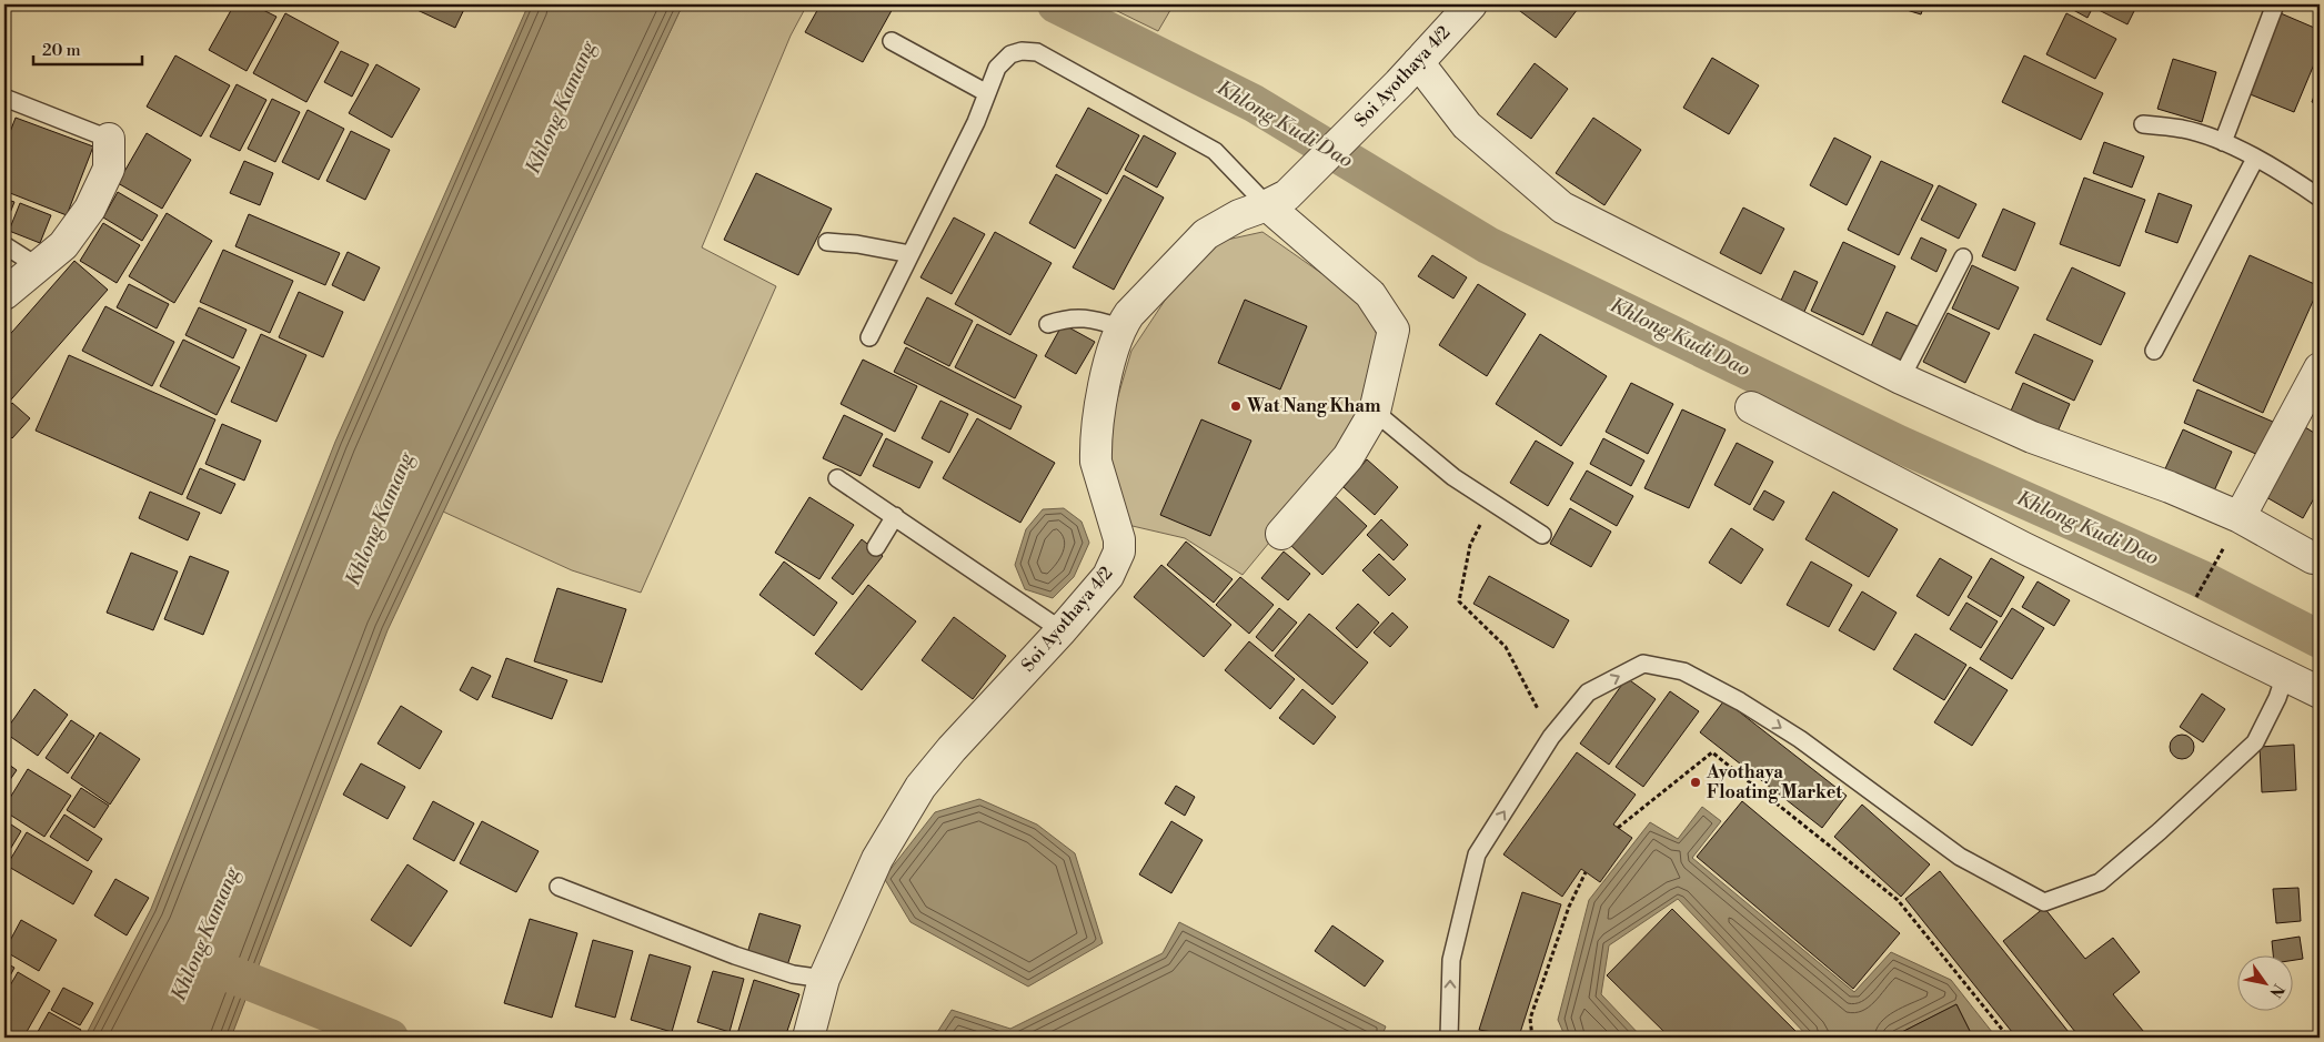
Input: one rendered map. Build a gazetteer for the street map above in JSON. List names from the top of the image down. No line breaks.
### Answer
{"streets":{"street":["Soi Ayothaya 4/2"]},"water":["Khlong Kamang","Khlong Kudi Dao"],"places":["Wat Nang Kham","Ayothaya Floating Market"],"scale_bar":"20 m","north":"bottom right"}
